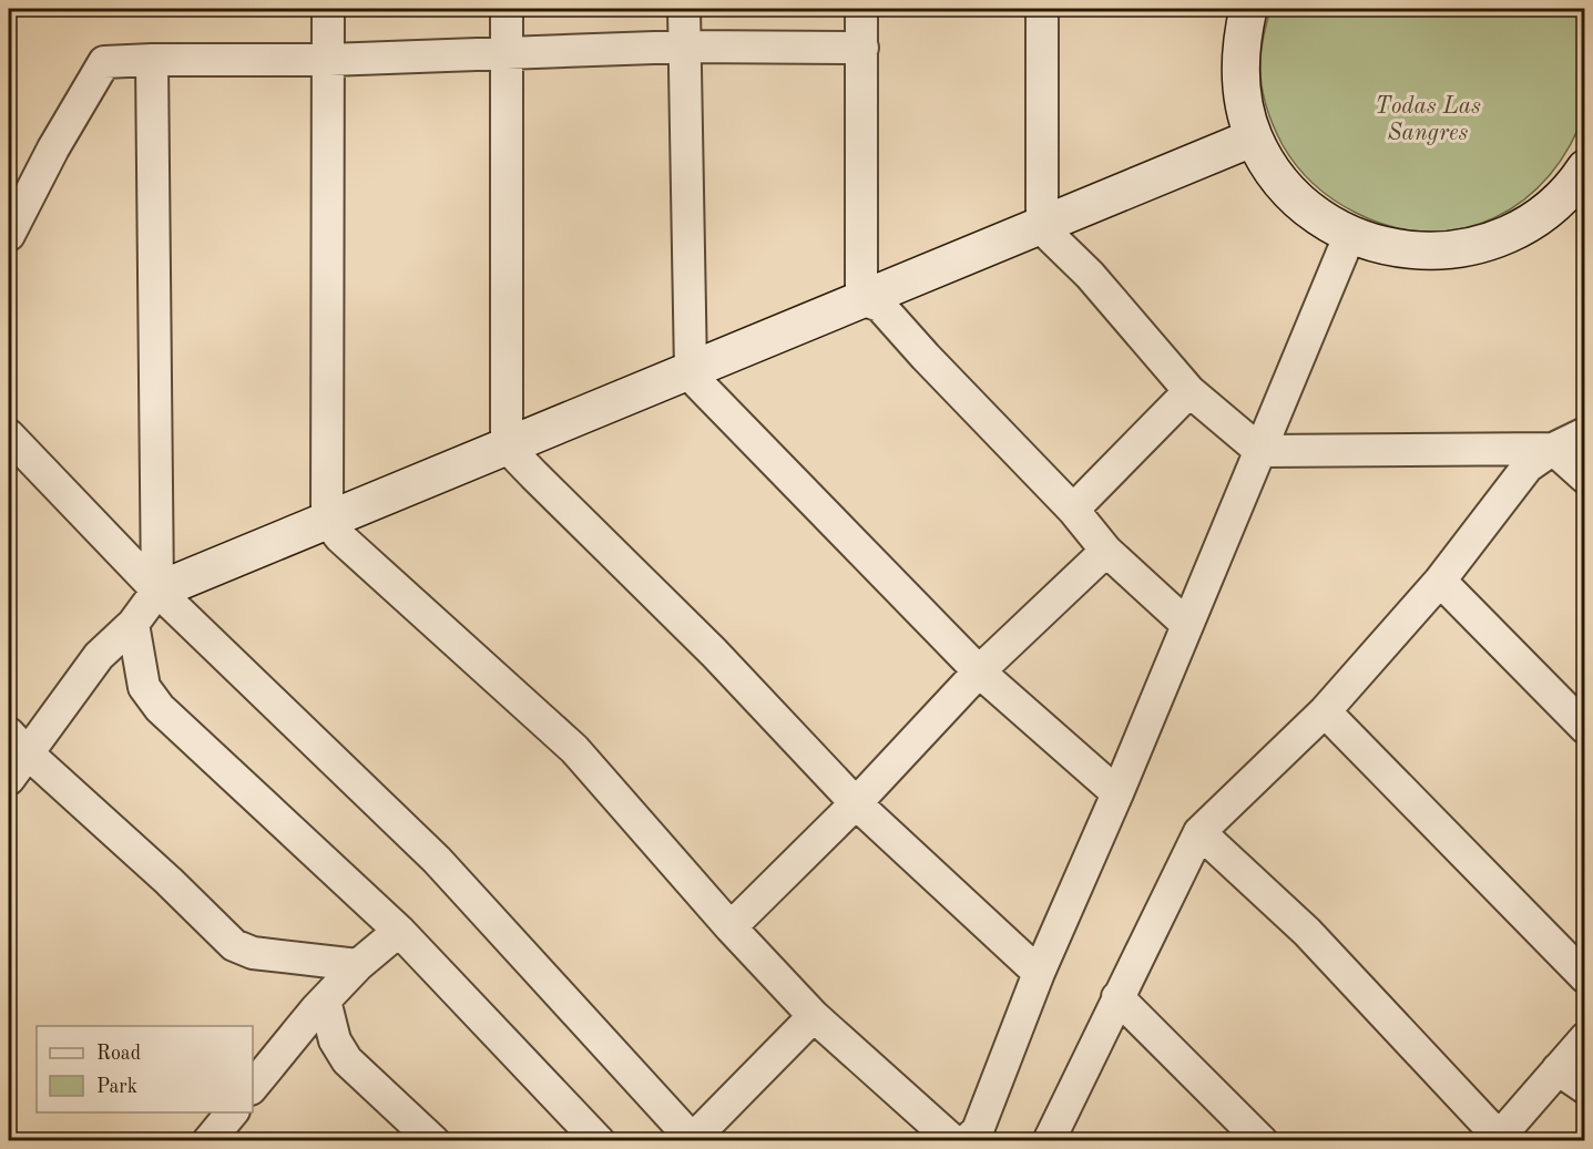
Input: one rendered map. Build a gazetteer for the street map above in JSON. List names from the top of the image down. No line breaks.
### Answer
{"parks":["Todas Las Sangres"],"legend":["Road","Park"]}
